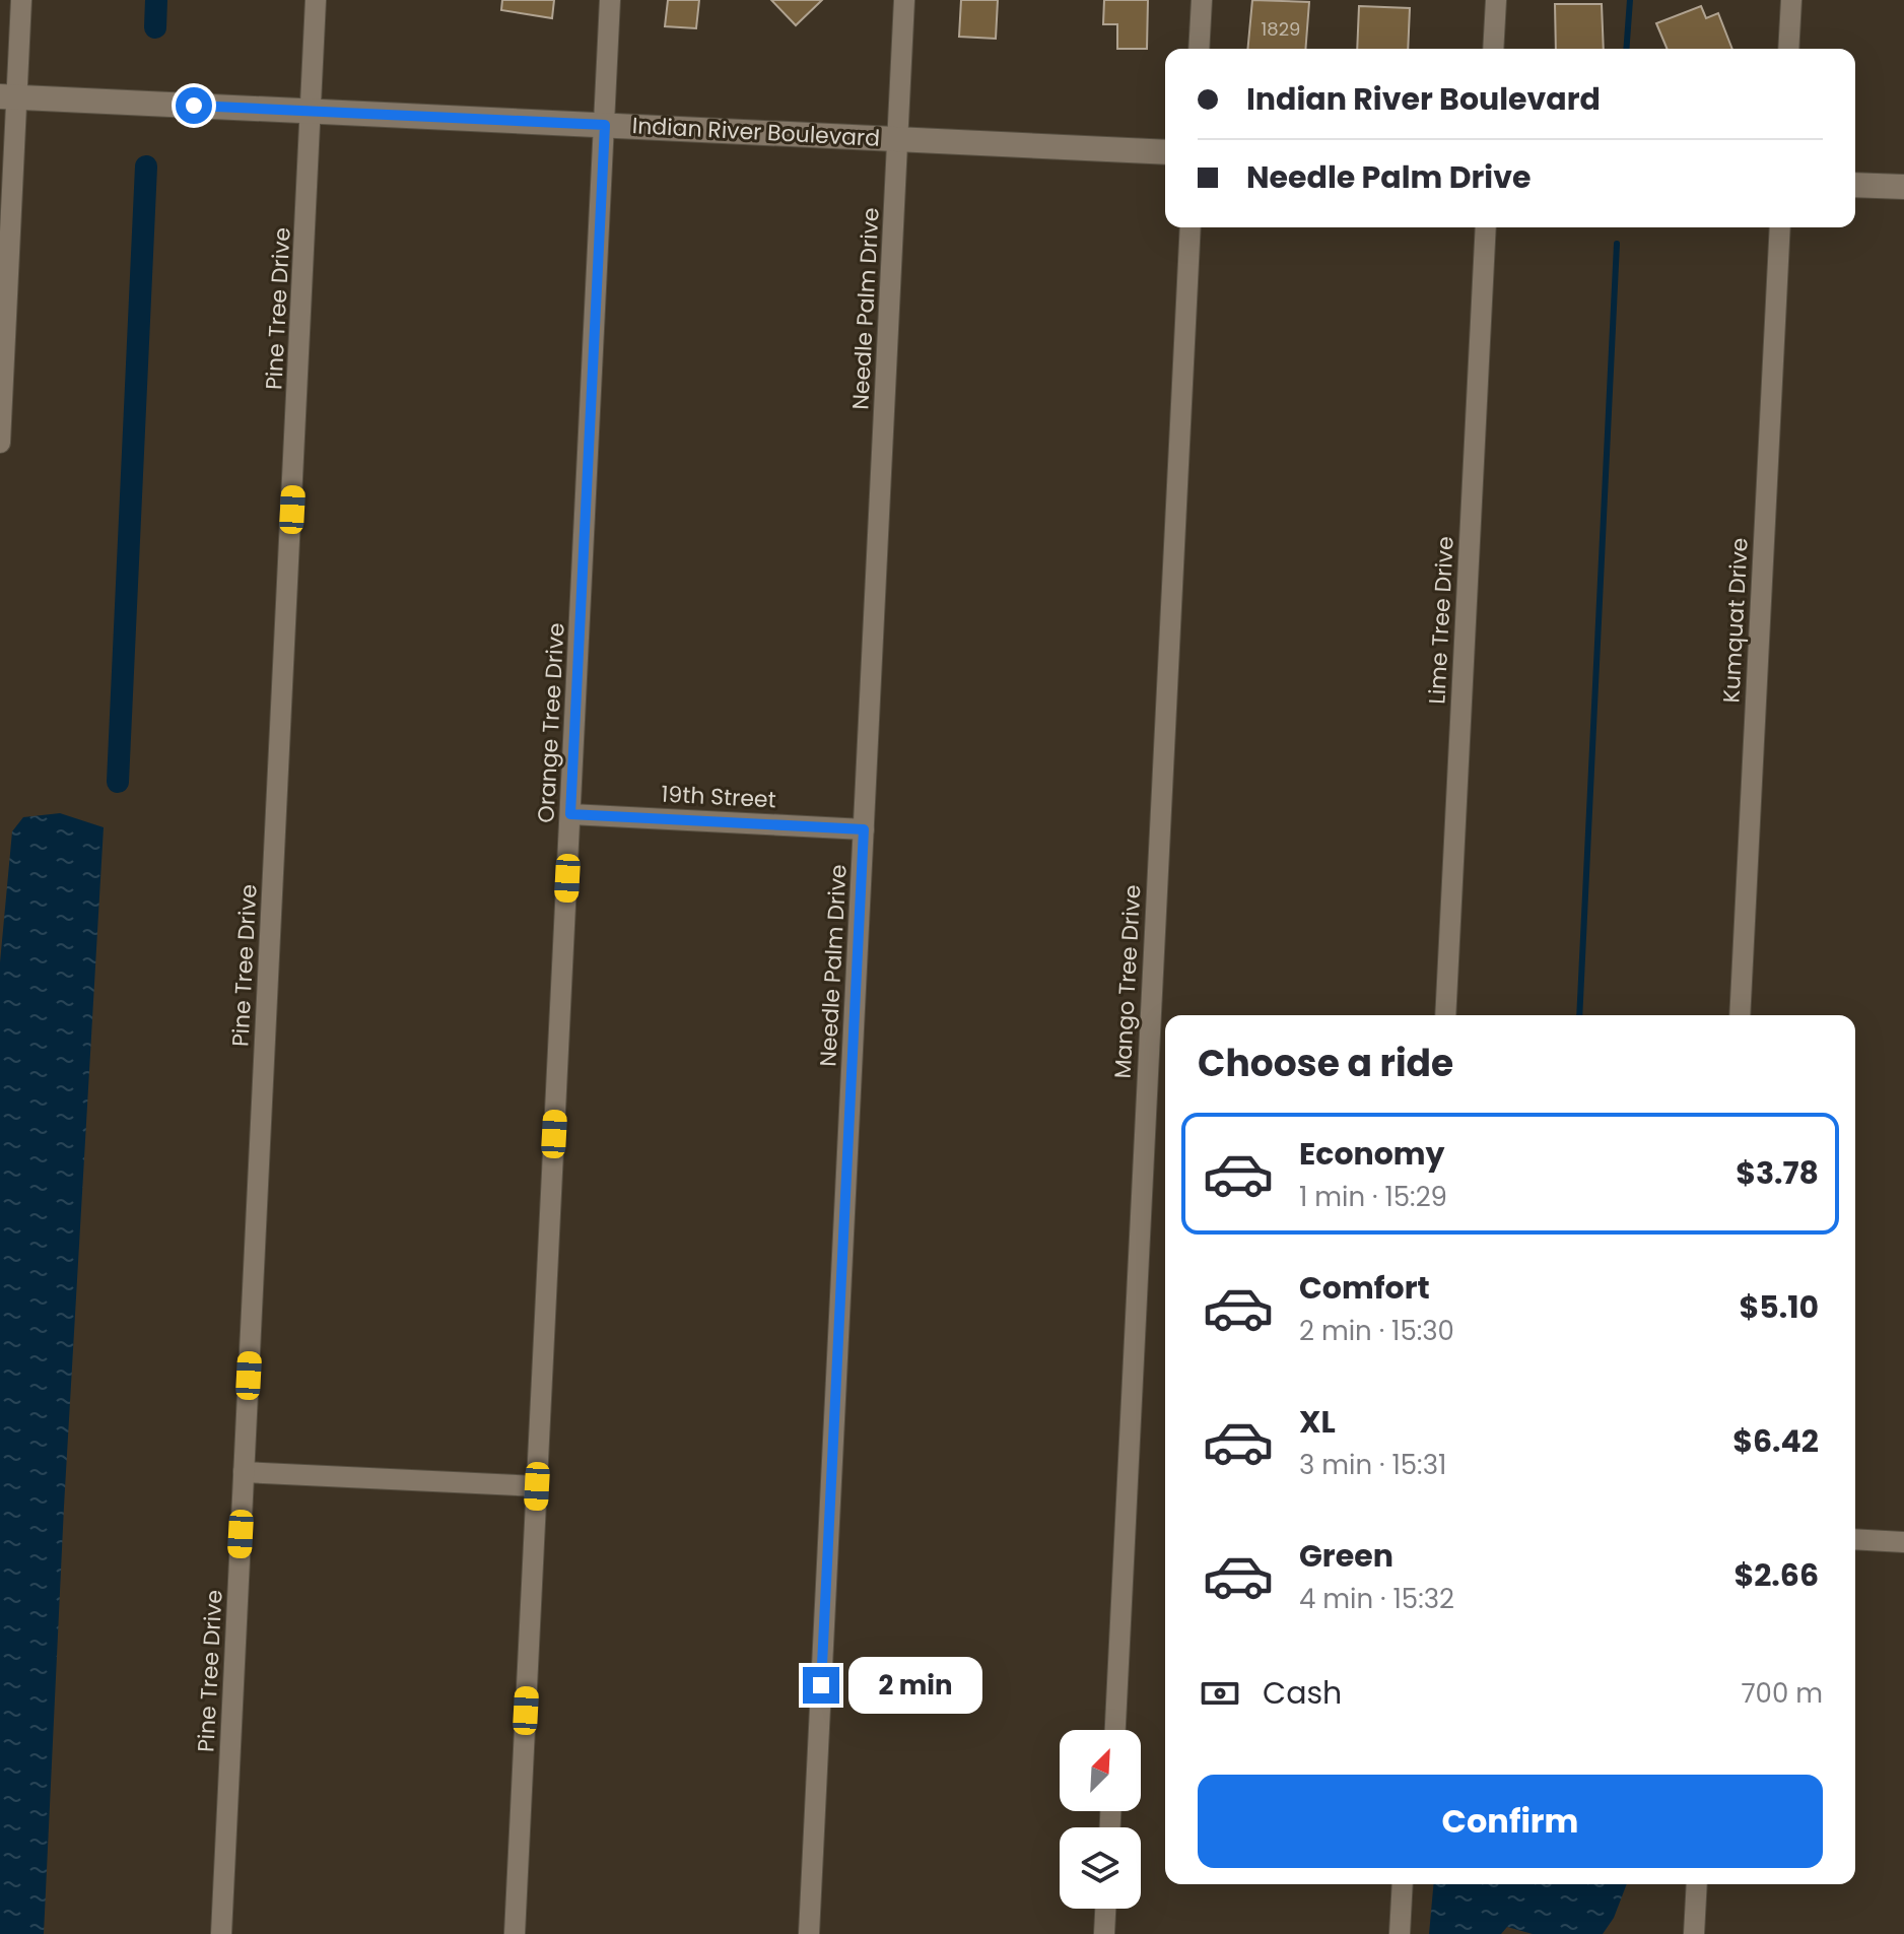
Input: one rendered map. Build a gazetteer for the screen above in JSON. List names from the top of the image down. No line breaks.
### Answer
{"streets":{"main road":["Indian River Boulevard"],"street":["Pine Tree Drive","Needle Palm Drive","Lime Tree Drive","Kumquat Drive","Orange Tree Drive","19th Street","Mango Tree Drive"]},"crossings":[["Indian River Boulevard","Pine Tree Drive"],["Indian River Boulevard","Needle Palm Drive"],["Indian River Boulevard","Orange Tree Drive"],["Needle Palm Drive","19th Street"],["Orange Tree Drive","19th Street"]],"house_numbers":["1829"],"north":"top right","page":{"banner":["Indian River Boulevard","Needle Palm Drive"],"heading":"Choose a ride","list":[{"name":"Economy","note":"1 min · 15:29","value":"$3.78"},{"name":"Comfort","note":"2 min · 15:30","value":"$5.10"},{"name":"XL","note":"3 min · 15:31","value":"$6.42"},{"name":"Green","note":"4 min · 15:32","value":"$2.66"}],"pay":["Cash","700 m"],"bubble":"2 min","buttons":"Confirm"}}
